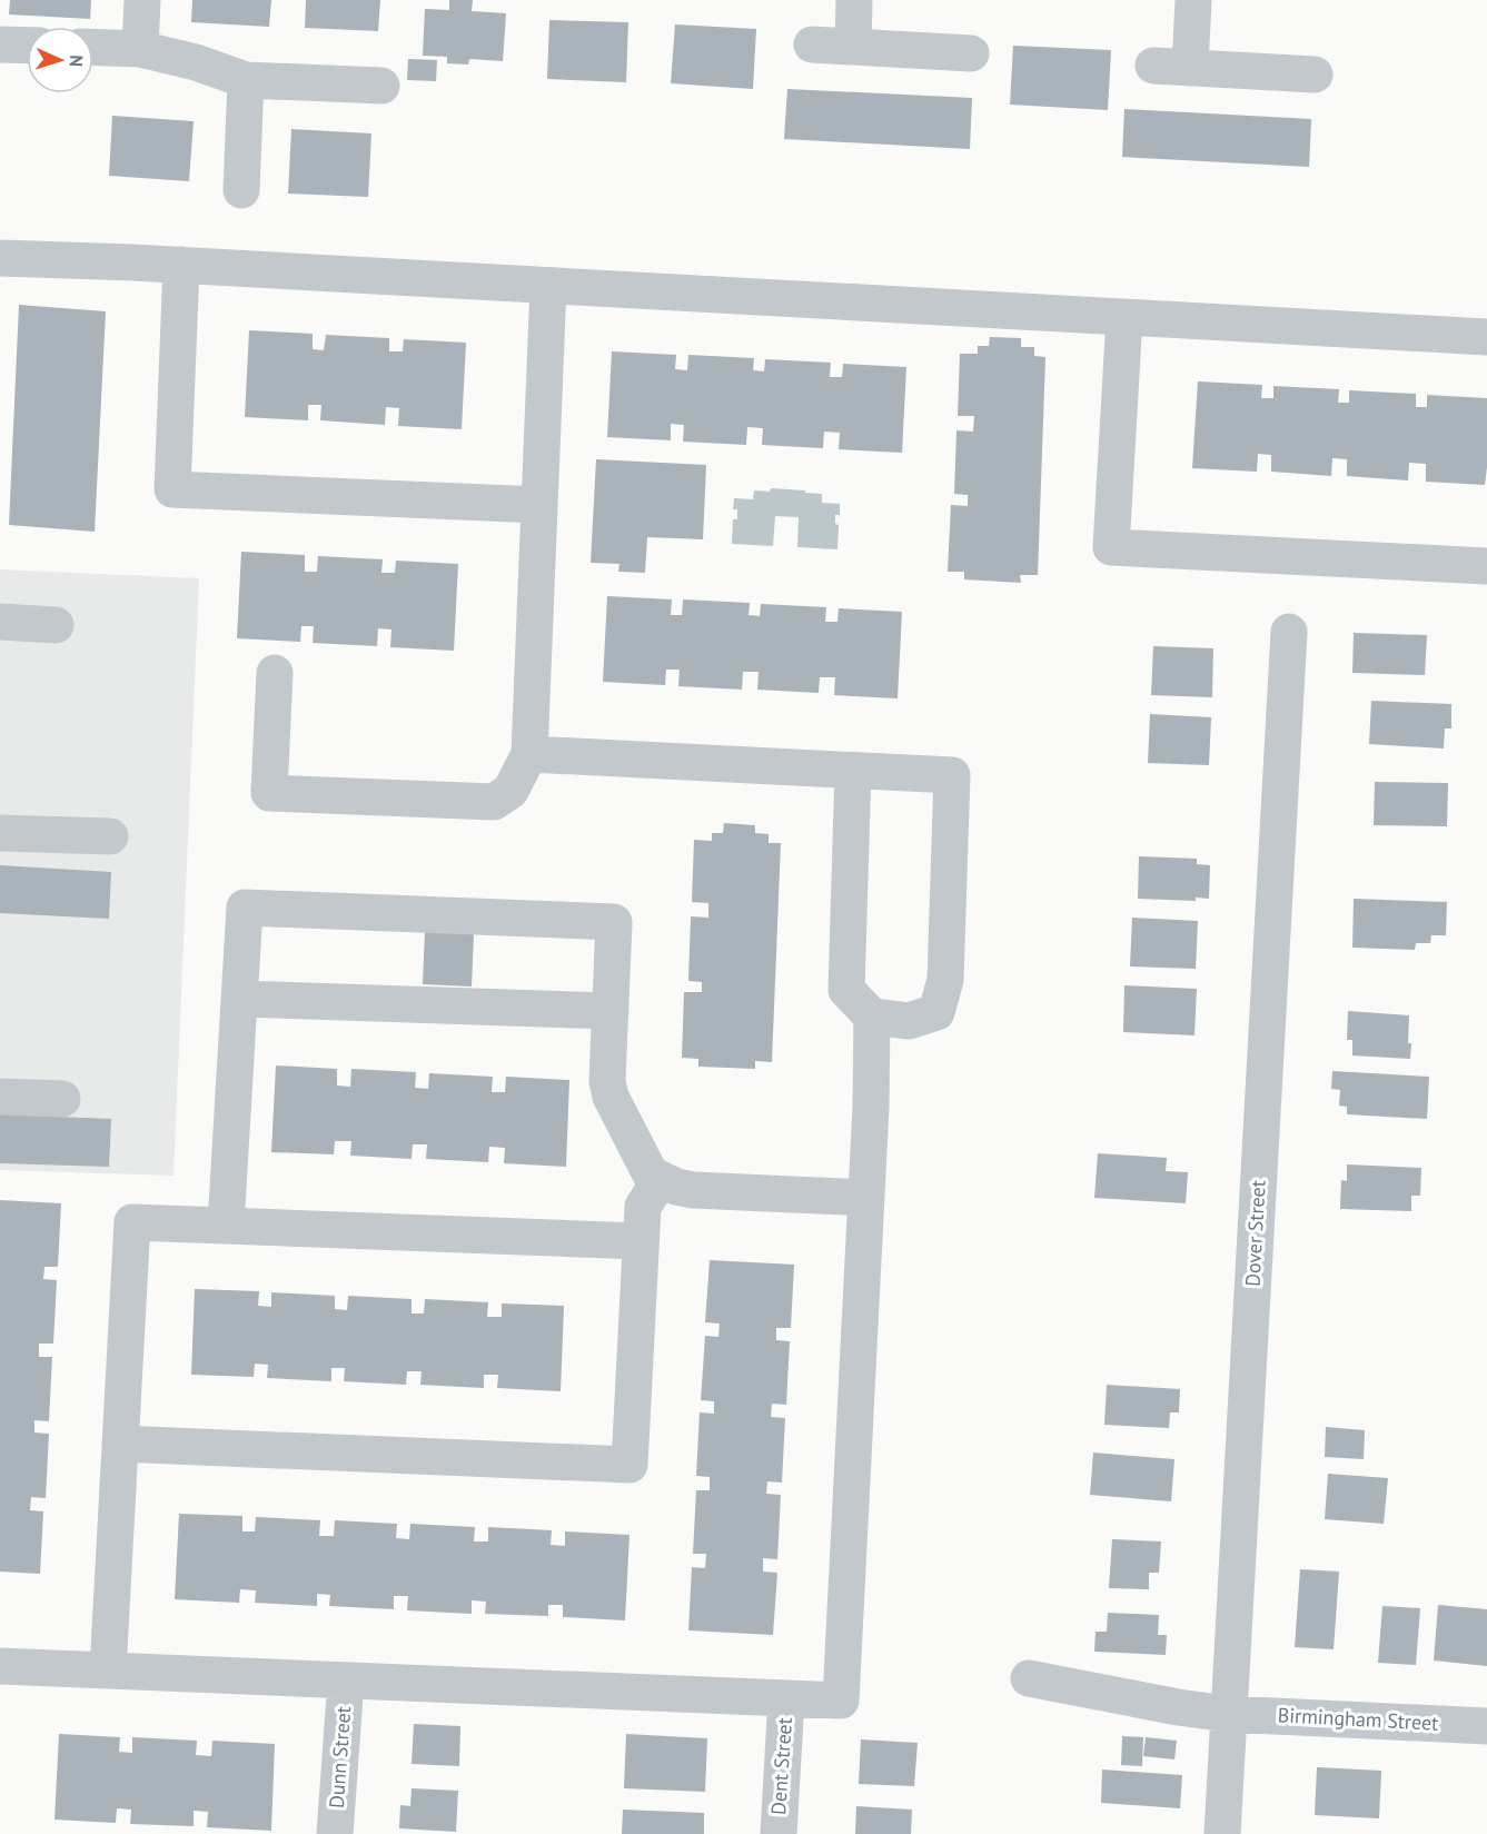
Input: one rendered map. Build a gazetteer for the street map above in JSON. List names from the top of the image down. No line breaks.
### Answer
{"streets":{"street":["Dover Street","Birmingham Street","Dunn Street","Dent Street"]},"crossings":[["Dover Street","Birmingham Street"]],"north":"right"}
